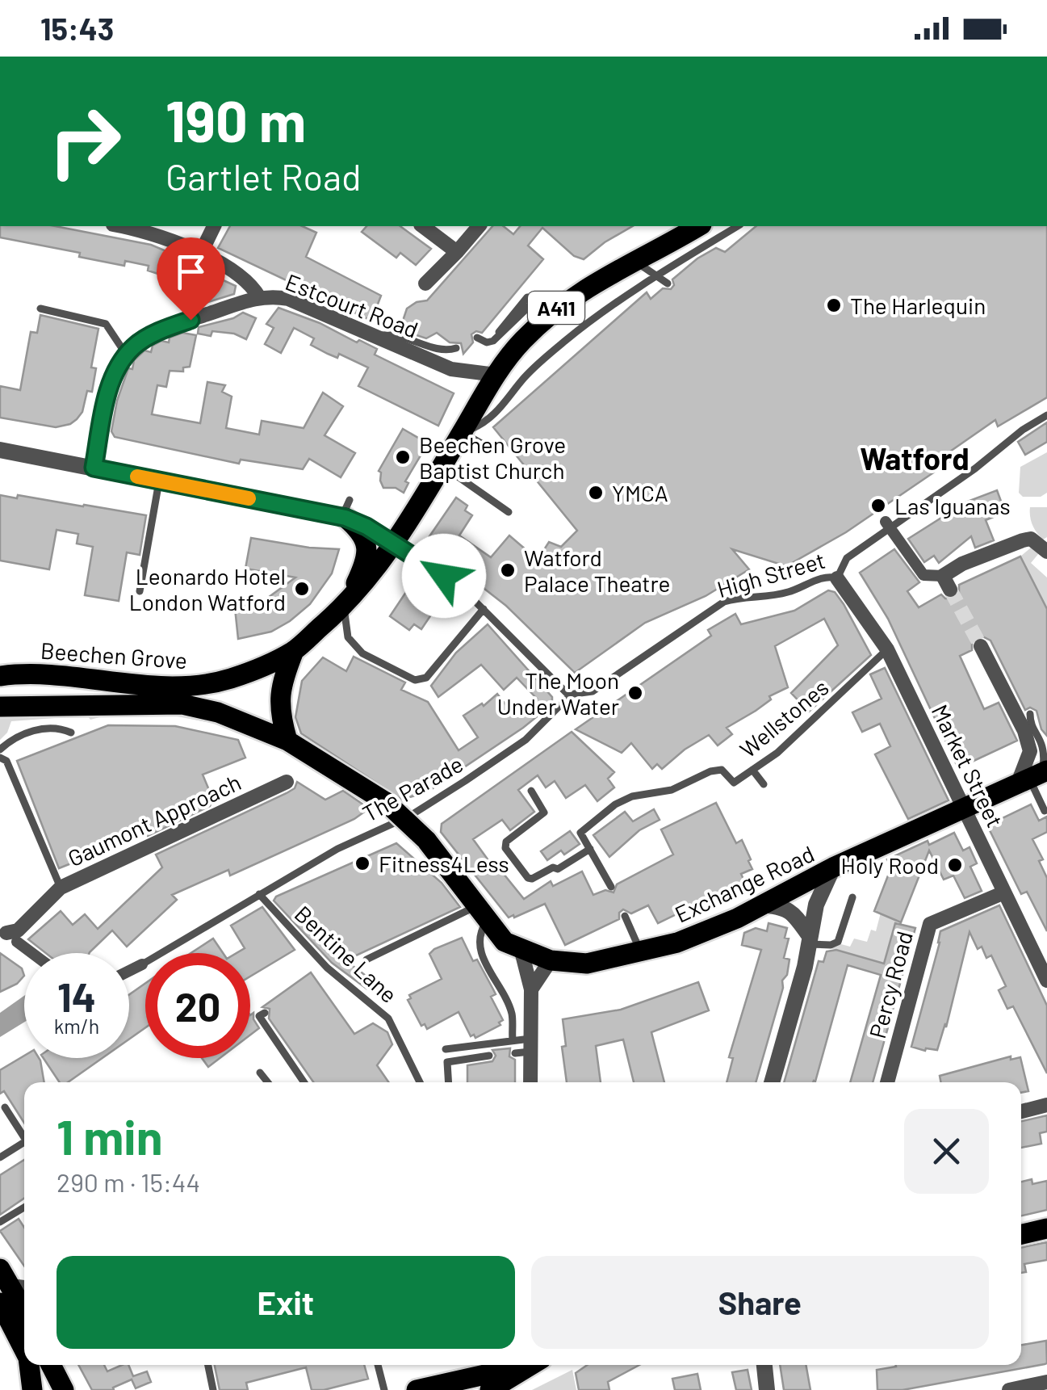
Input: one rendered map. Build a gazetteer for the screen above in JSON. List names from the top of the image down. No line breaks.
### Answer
{"streets":{"main road":["A411","Beechen Grove","Exchange Road"],"street":["Estcourt Road","Market Street","Gaumont Approach","Percy Road"],"lane":["High Street","Wellstones","The Parade","Bentine Lane"]},"crossings":[["Estcourt Road","Beechen Grove"],["High Street","Market Street"],["High Street","The Parade"],["Beechen Grove","Exchange Road"],["Wellstones","Market Street"],["Market Street","Exchange Road"],["Market Street","Percy Road"],["The Parade","Bentine Lane"]],"districts":["Watford"],"places":["The Harlequin","Beechen Grove Baptist Church","YMCA","Las Iguanas","Watford Palace Theatre","Leonardo Hotel London Watford","The Moon Under Water","Fitness4Less","Holy Rood"],"page":{"status":"15:43","turn":["190 m","Gartlet Road"],"speed":"14 km/h","limit":"20","heading":["1 min","290 m · 15:44"],"buttons":["Exit","Share"]}}
